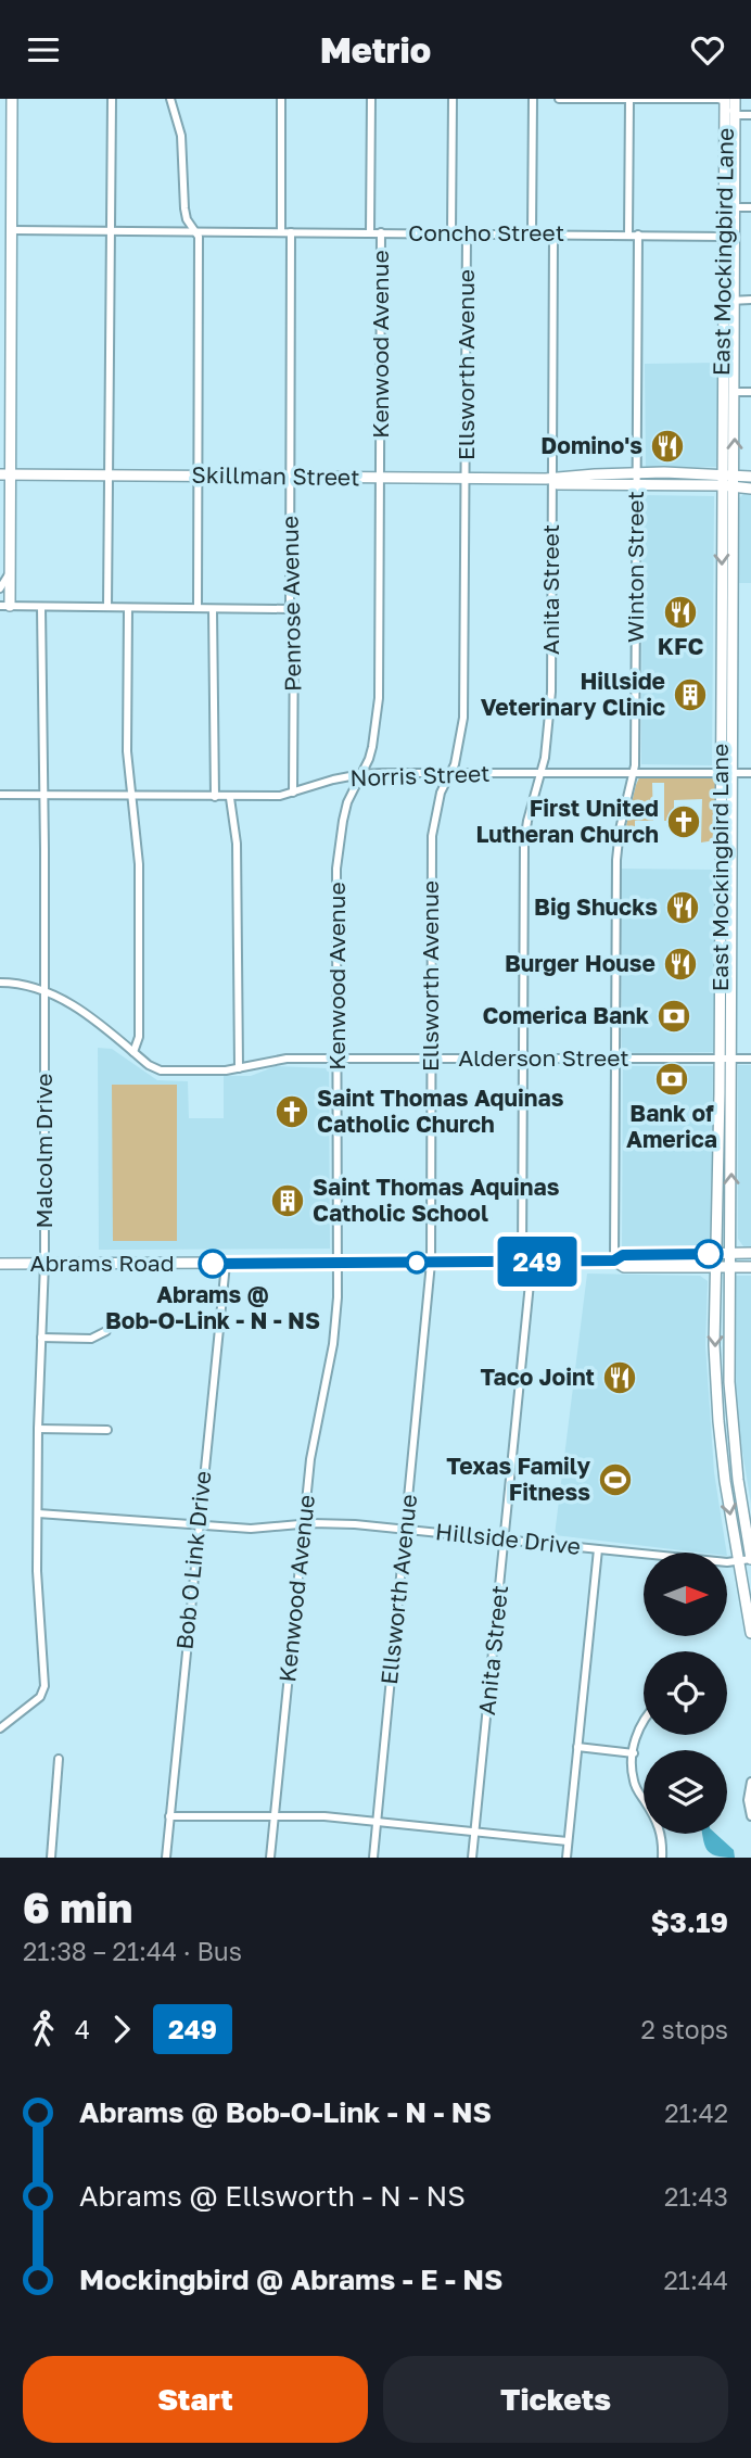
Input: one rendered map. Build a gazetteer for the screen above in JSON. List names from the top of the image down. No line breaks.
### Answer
{"streets":{"main road":["East Mockingbird Lane","Skillman Street","Abrams Road"],"street":["Concho Street","Kenwood Avenue","Ellsworth Avenue","Winton Street","Anita Street","Penrose Avenue","Norris Street","Alderson Street","Malcolm Drive","Hillside Drive","Bob O Link Drive"]},"crossings":[["Concho Street","East Mockingbird Lane"],["Concho Street","Kenwood Avenue"],["Concho Street","Ellsworth Avenue"],["Concho Street","Winton Street"],["Concho Street","Anita Street"],["Concho Street","Penrose Avenue"],["East Mockingbird Lane","Skillman Street"],["East Mockingbird Lane","Norris Street"],["East Mockingbird Lane","Alderson Street"],["East Mockingbird Lane","Abrams Road"],["East Mockingbird Lane","Hillside Drive"],["Kenwood Avenue","Skillman Street"],["Kenwood Avenue","Norris Street"],["Kenwood Avenue","Alderson Street"],["Kenwood Avenue","Abrams Road"],["Kenwood Avenue","Hillside Drive"],["Ellsworth Avenue","Skillman Street"],["Ellsworth Avenue","Norris Street"],["Ellsworth Avenue","Alderson Street"],["Ellsworth Avenue","Abrams Road"],["Ellsworth Avenue","Hillside Drive"],["Skillman Street","Winton Street"],["Skillman Street","Anita Street"],["Skillman Street","Penrose Avenue"],["Winton Street","Norris Street"],["Winton Street","Alderson Street"],["Winton Street","Abrams Road"],["Anita Street","Norris Street"],["Anita Street","Alderson Street"],["Anita Street","Abrams Road"],["Anita Street","Hillside Drive"],["Penrose Avenue","Norris Street"],["Norris Street","Malcolm Drive"],["Alderson Street","Malcolm Drive"],["Malcolm Drive","Abrams Road"],["Malcolm Drive","Hillside Drive"],["Abrams Road","Bob O Link Drive"],["Hillside Drive","Bob O Link Drive"]],"places":{"restaurant":["Domino's","KFC","Big Shucks","Burger House","Taco Joint"],"building":["Hillside Veterinary Clinic","Saint Thomas Aquinas Catholic School"],"church":["First United Lutheran Church","Saint Thomas Aquinas Catholic Church"],"bank":["Comerica Bank","Bank of America"],"other":["Abrams @ Bob-O-Link - N - NS"],"sports":["Texas Family Fitness"]},"lines":["bus line 249"],"north":"right","page":{"header":"Metrio","on_map":"249","heading":["6 min","21:38 – 21:44 · Bus","$3.19"],"legs":["4","249","2 stops"],"list":[{"name":"Abrams @ Bob-O-Link - N - NS","value":"21:42"},{"name":"Abrams @ Ellsworth - N - NS","value":"21:43"},{"name":"Mockingbird @ Abrams - E - NS","value":"21:44"}],"buttons":["Start","Tickets"]}}
